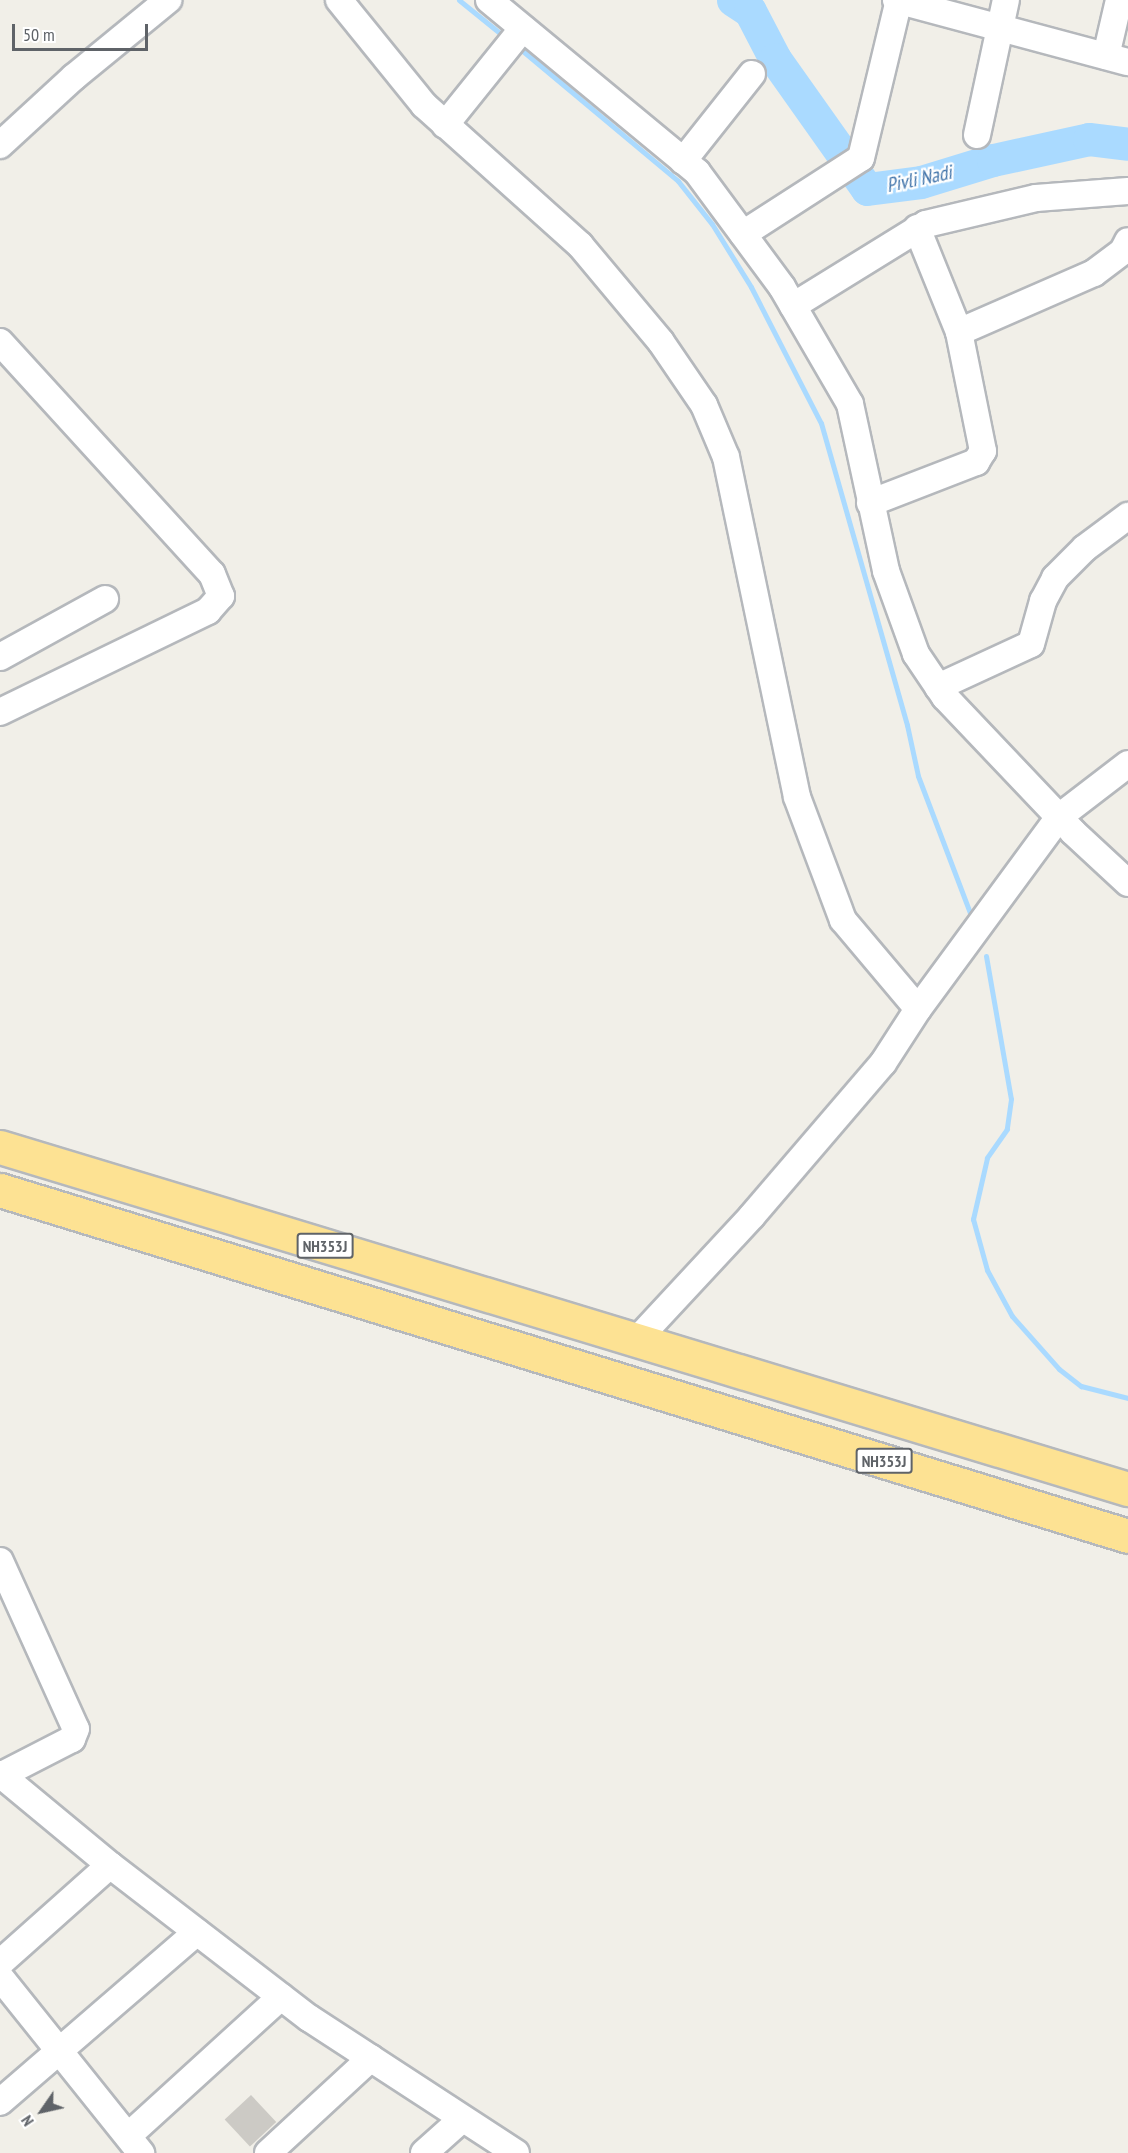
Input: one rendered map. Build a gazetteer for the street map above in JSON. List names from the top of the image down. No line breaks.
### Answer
{"streets":{"highway":["NH353J"]},"water":["Pivli Nadi"],"scale_bar":"50 m","north":"bottom left"}
